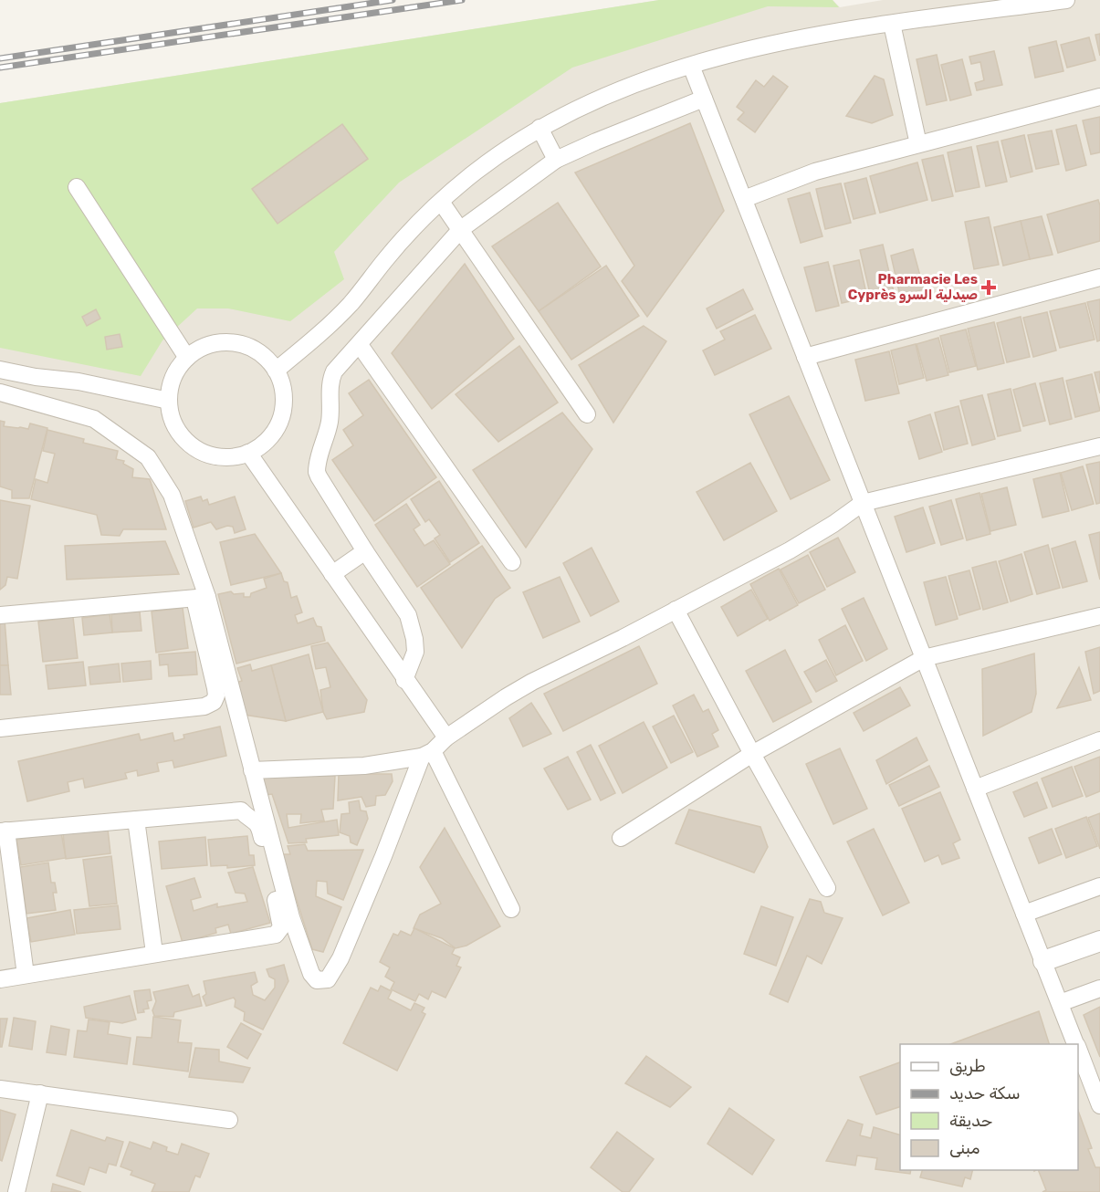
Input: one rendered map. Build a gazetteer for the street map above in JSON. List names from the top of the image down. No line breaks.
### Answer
{"places":{"health":["Pharmacie Les Cyprès صيدلية السرو"]},"legend":["طريق","سكة حديد","حديقة","مبنى"]}
